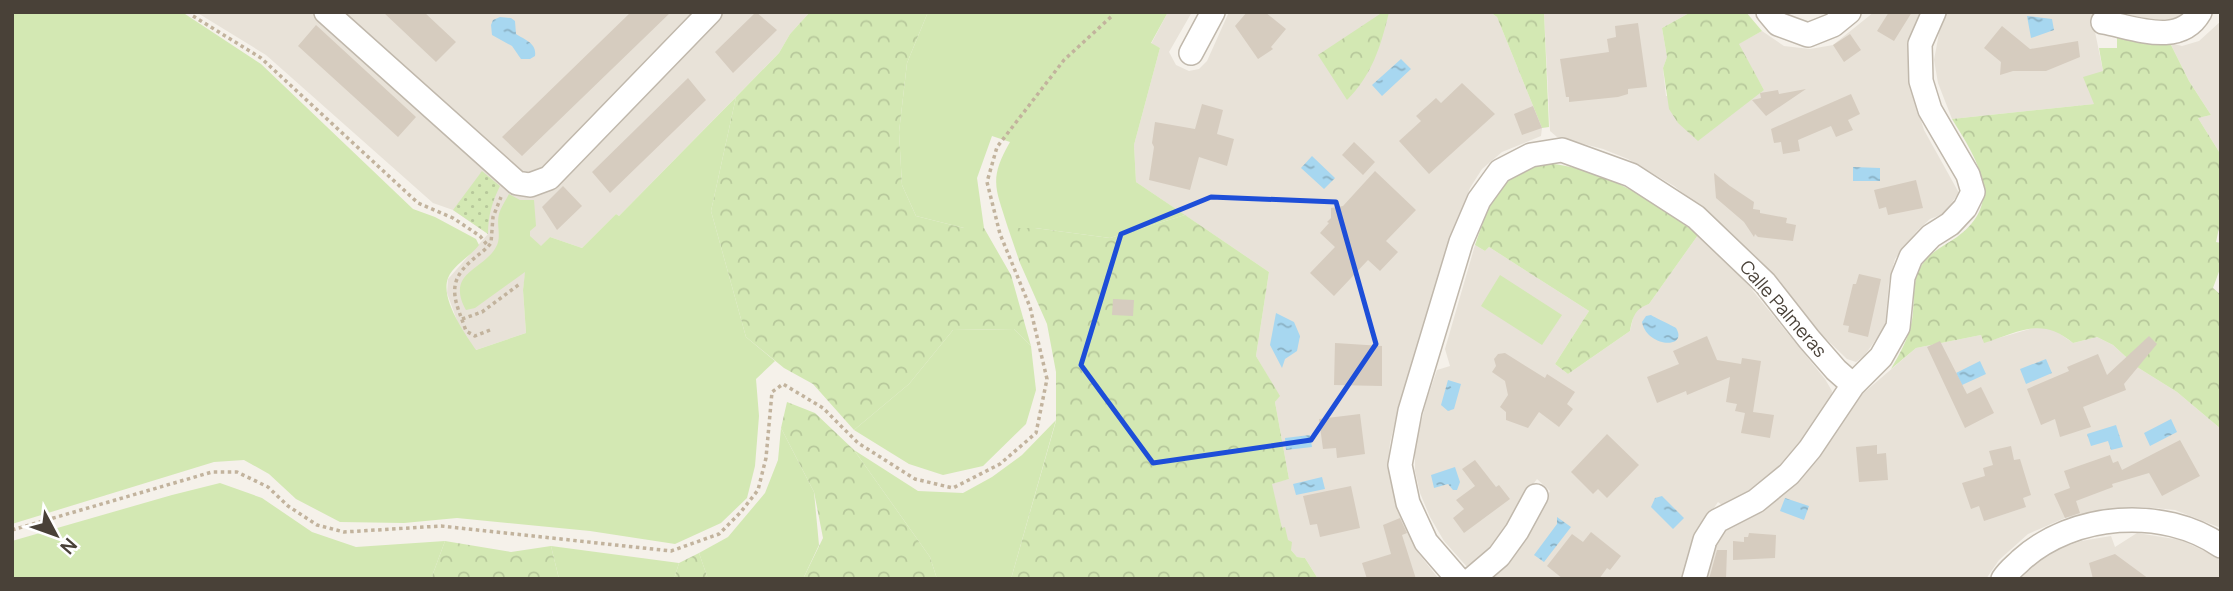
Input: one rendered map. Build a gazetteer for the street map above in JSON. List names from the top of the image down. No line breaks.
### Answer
{"streets":{"street":["Calle Palmeras"]},"north":"bottom right"}
